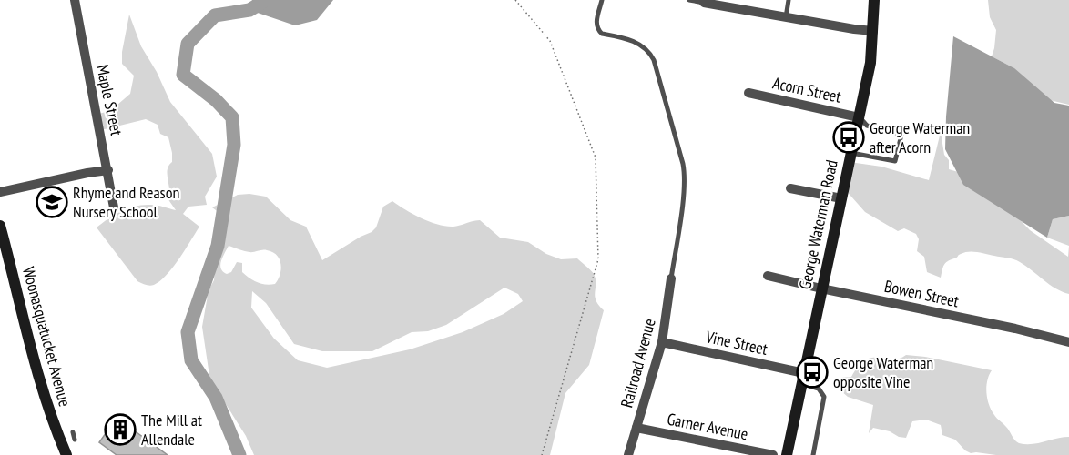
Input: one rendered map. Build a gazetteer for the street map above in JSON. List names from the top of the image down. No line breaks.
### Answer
{"streets":{"main road":["George Waterman Road","Woonasquatucket Avenue"],"street":["Acorn Street","Maple Street","Bowen Street","Vine Street","Railroad Avenue","Garner Avenue"]},"crossings":[["Acorn Street","George Waterman Road"],["George Waterman Road","Bowen Street"],["George Waterman Road","Vine Street"],["Vine Street","Railroad Avenue"],["Railroad Avenue","Garner Avenue"]],"places":{"bus stop":["George Waterman after Acorn","George Waterman opposite Vine"],"school or university":["Rhyme and Reason Nursery School"],"building":["The Mill at Allendale"]}}
